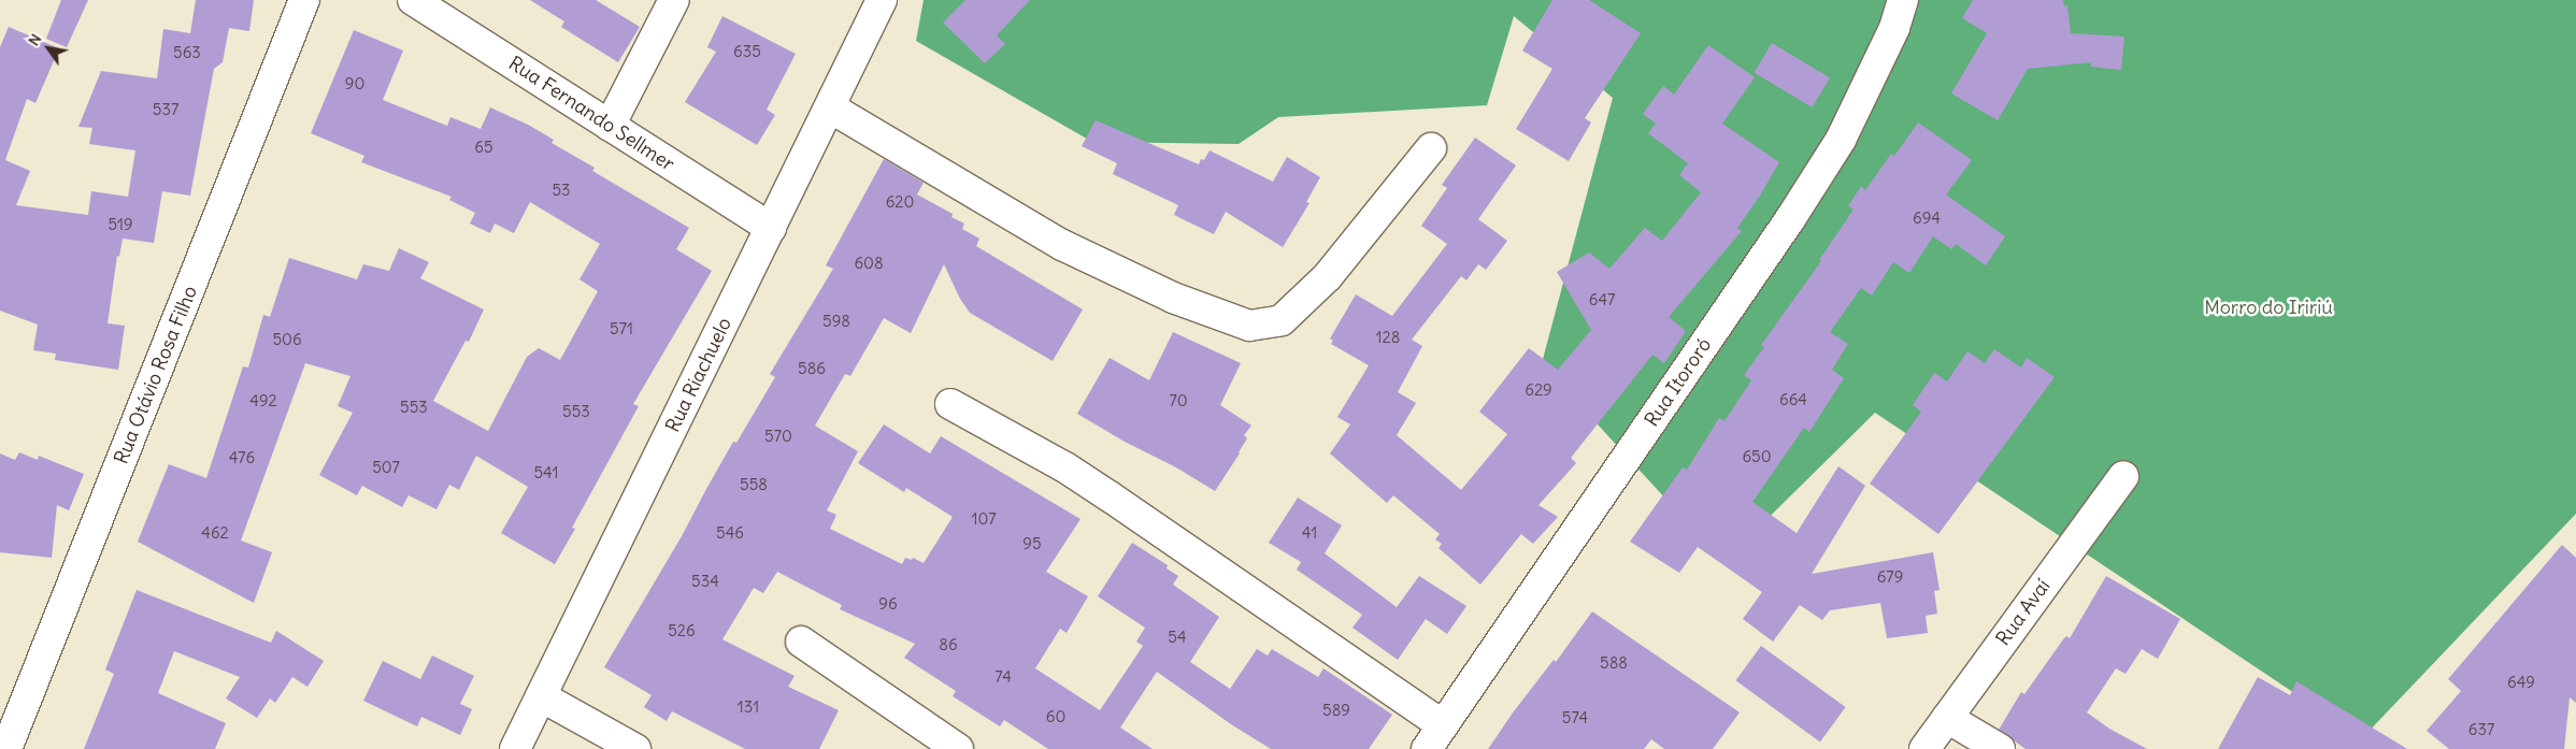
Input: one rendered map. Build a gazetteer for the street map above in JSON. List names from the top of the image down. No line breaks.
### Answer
{"streets":{"street":["Rua Fernando Sellmer","Rua Otávio Rosa Filho","Rua Riachuelo","Rua Itororó","Rua Avaí"]},"crossings":[["Rua Fernando Sellmer","Rua Riachuelo"]],"parks":["Morro do Iririú"],"house_numbers":["635","563","90","537","65","53","620","694","519","608","647","598","571","128","506","586","629","664","492","70","553","553","570","650","476","507","541","558","107","462","546","41","95","679","534","96","526","54","86","588","74","649","131","589","60","574","637"],"north":"top left"}
